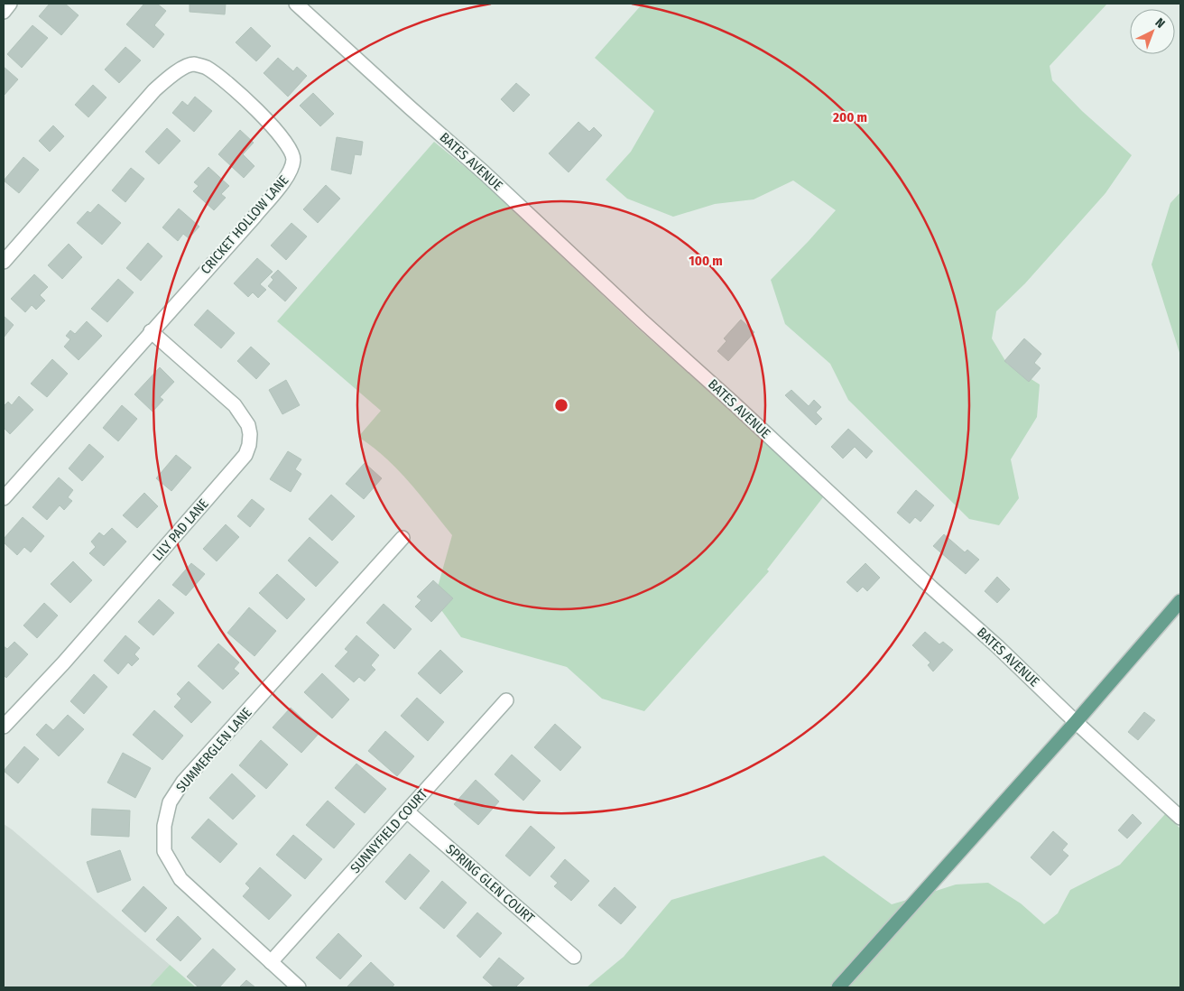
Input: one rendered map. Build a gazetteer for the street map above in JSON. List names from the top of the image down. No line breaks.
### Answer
{"streets":{"street":["BATES AVENUE","CRICKET HOLLOW LANE","LILY PAD LANE","SUMMERGLEN LANE","SUNNYFIELD COURT","SPRING GLEN COURT"]},"crossings":[["CRICKET HOLLOW LANE","LILY PAD LANE"],["SUMMERGLEN LANE","SUNNYFIELD COURT"],["SUNNYFIELD COURT","SPRING GLEN COURT"]],"north":"top right","rings":["200 m","100 m"]}
